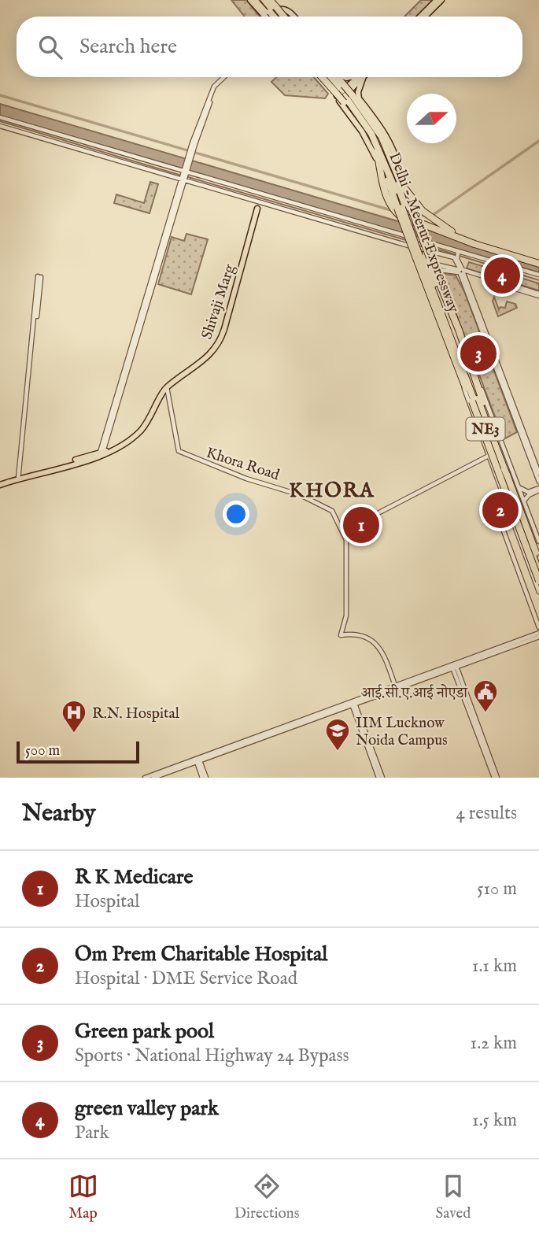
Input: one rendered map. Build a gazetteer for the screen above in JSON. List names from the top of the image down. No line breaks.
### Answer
{"streets":{"highway":["Delhi - Meerut Expressway","NE3"],"main road":["Shivaji Marg"],"street":["Khora Road"]},"crossings":[["Shivaji Marg","Khora Road"]],"districts":["KHORA"],"places":{"public building":["आई.सी.ए.आई नोएडा"],"hospital":["R.N. Hospital"],"school or university":["IIM Lucknow Noida Campus"]},"scale_bar":"500 m","north":"right","page":{"search":"Search here","pins":["4","3","2","1"],"scale":"500 m","heading":["Nearby","4 results"],"list":[{"mark":"1","name":"R K Medicare","note":"Hospital","value":"510 m"},{"mark":"2","name":"Om Prem Charitable Hospital","note":"Hospital · DME Service Road","value":"1.1 km"},{"mark":"3","name":"Green park pool","note":"Sports · National Highway 24 Bypass","value":"1.2 km"},{"mark":"4","name":"green valley park","note":"Park","value":"1.5 km"}],"nav":["Map","Directions","Saved"]}}
